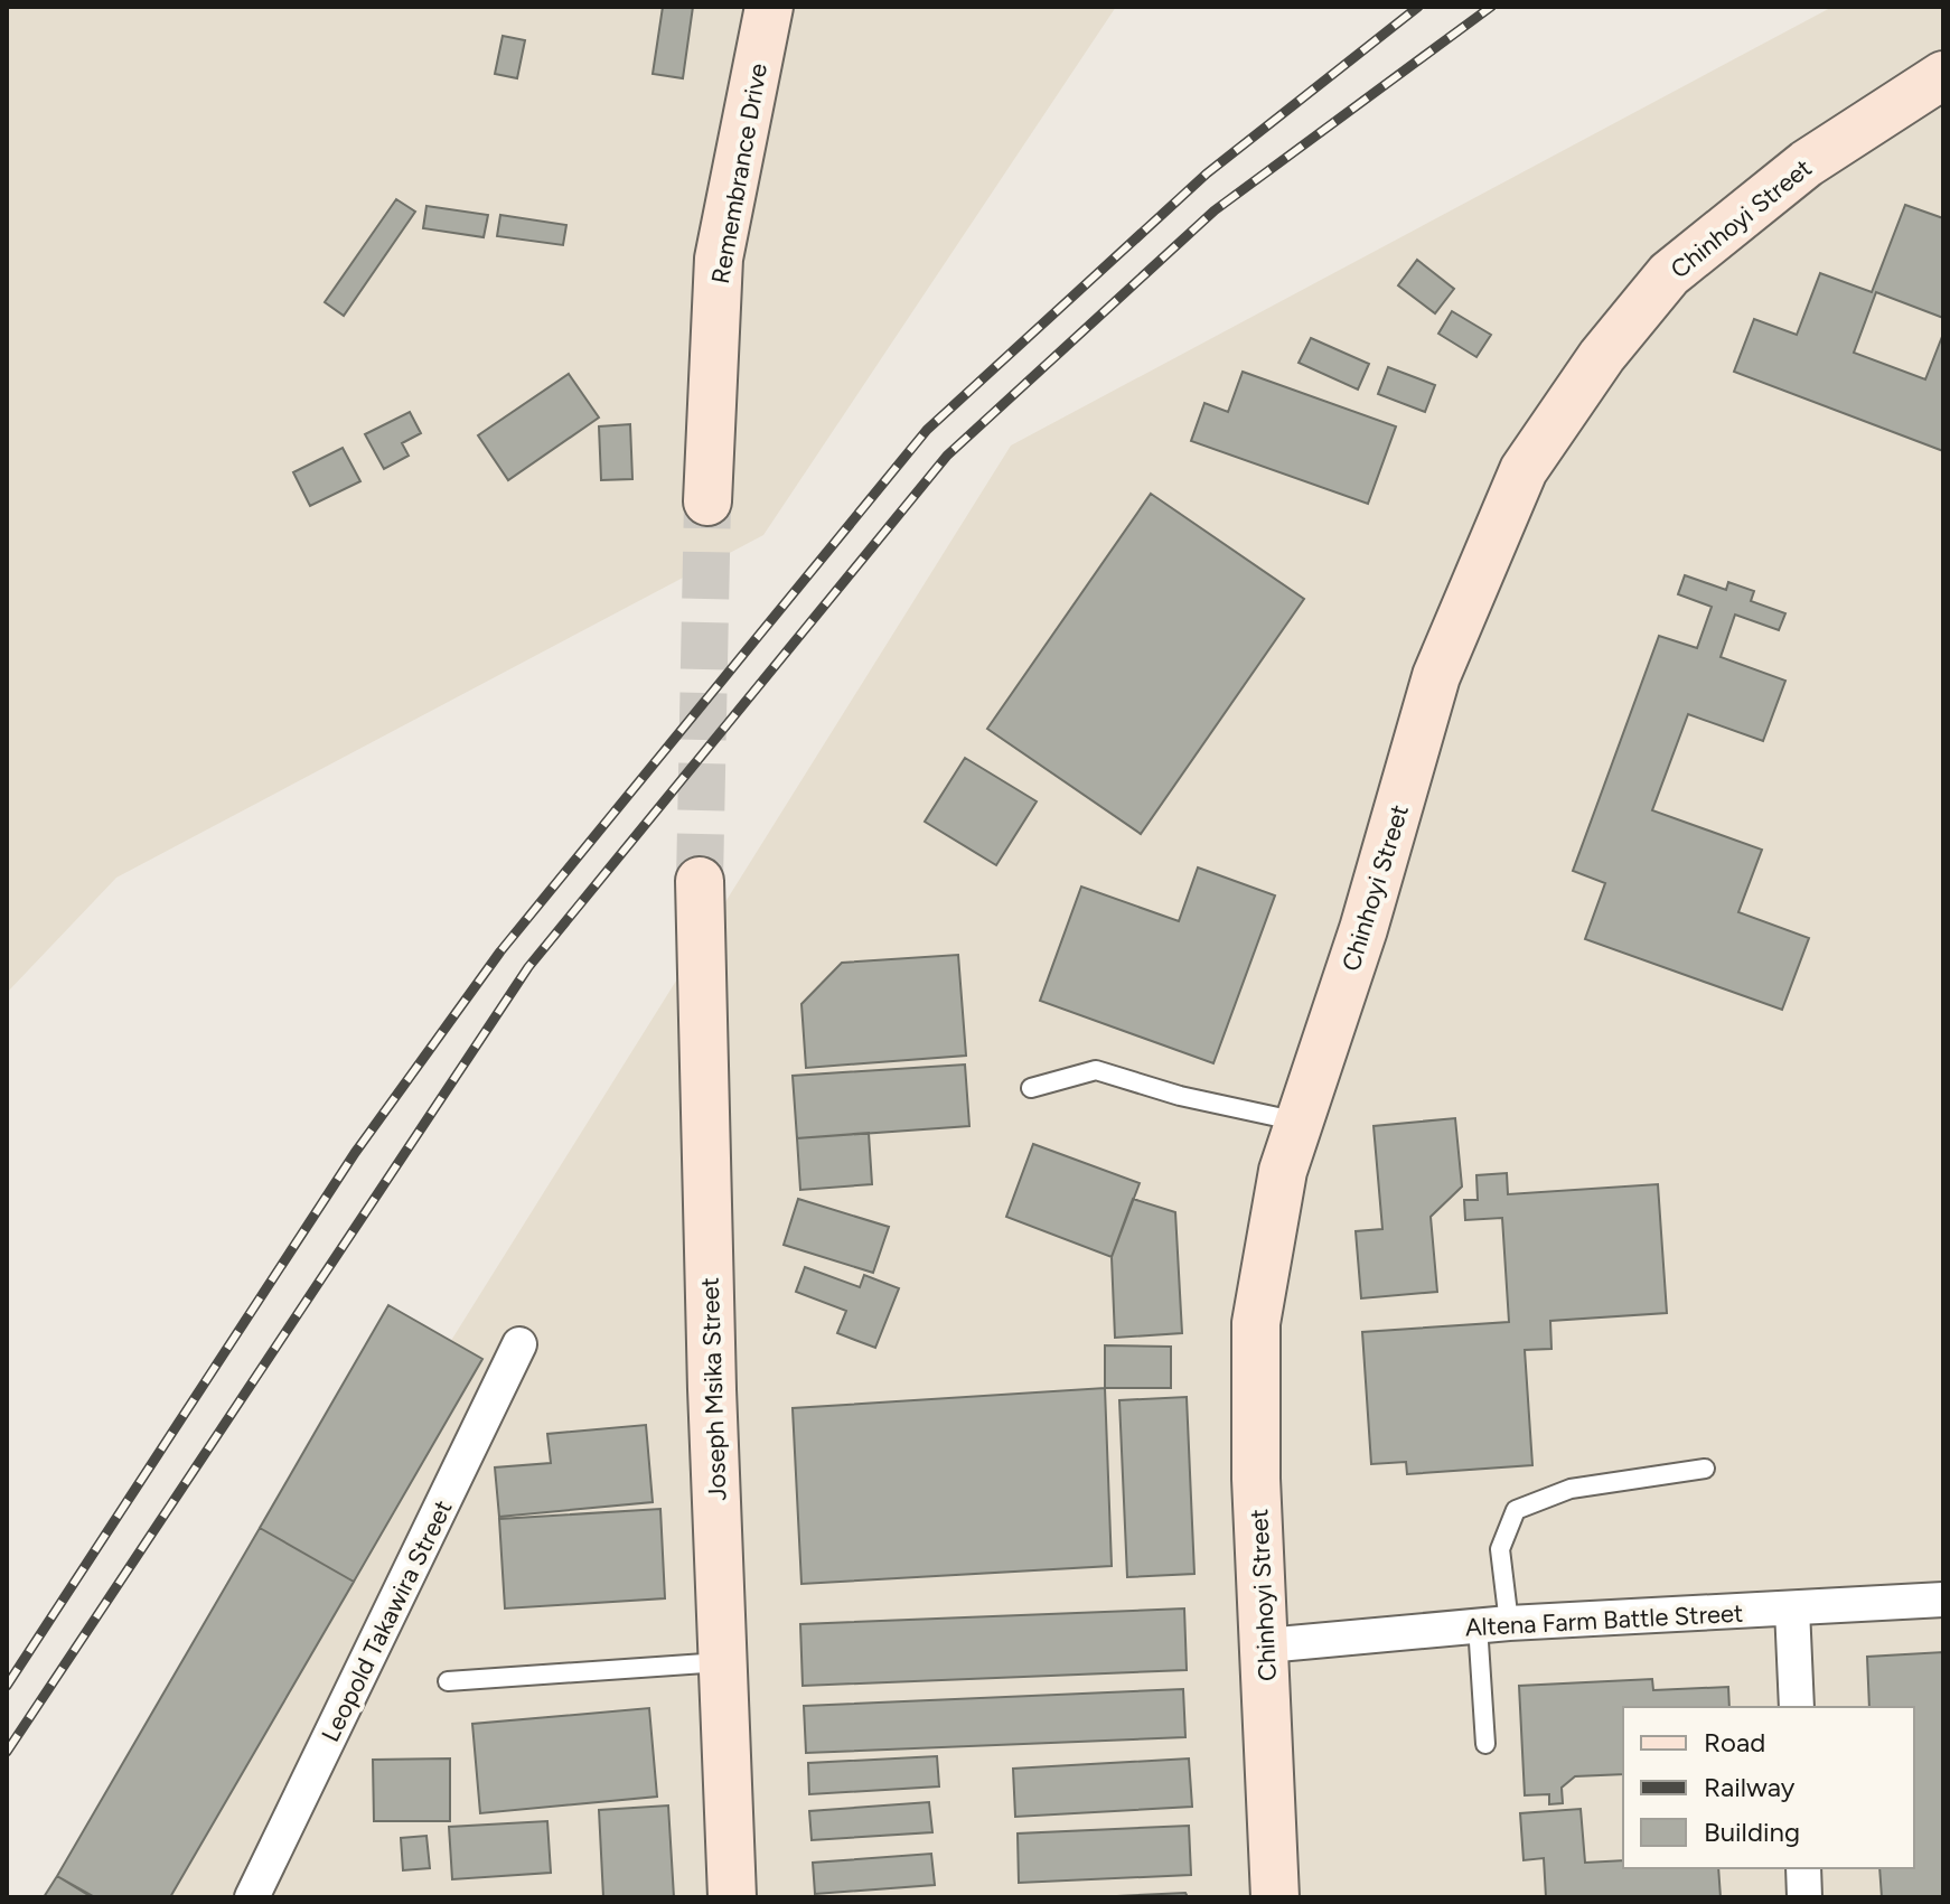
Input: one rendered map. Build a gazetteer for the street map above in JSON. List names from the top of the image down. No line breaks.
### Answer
{"streets":{"street":["Remembrance Drive","Chinhoyi Street","Joseph Msika Street","Altena Farm Battle Street","Leopold Takawira Street"]},"crossings":[["Chinhoyi Street","Altena Farm Battle Street"]],"legend":["Road","Railway","Building"]}
